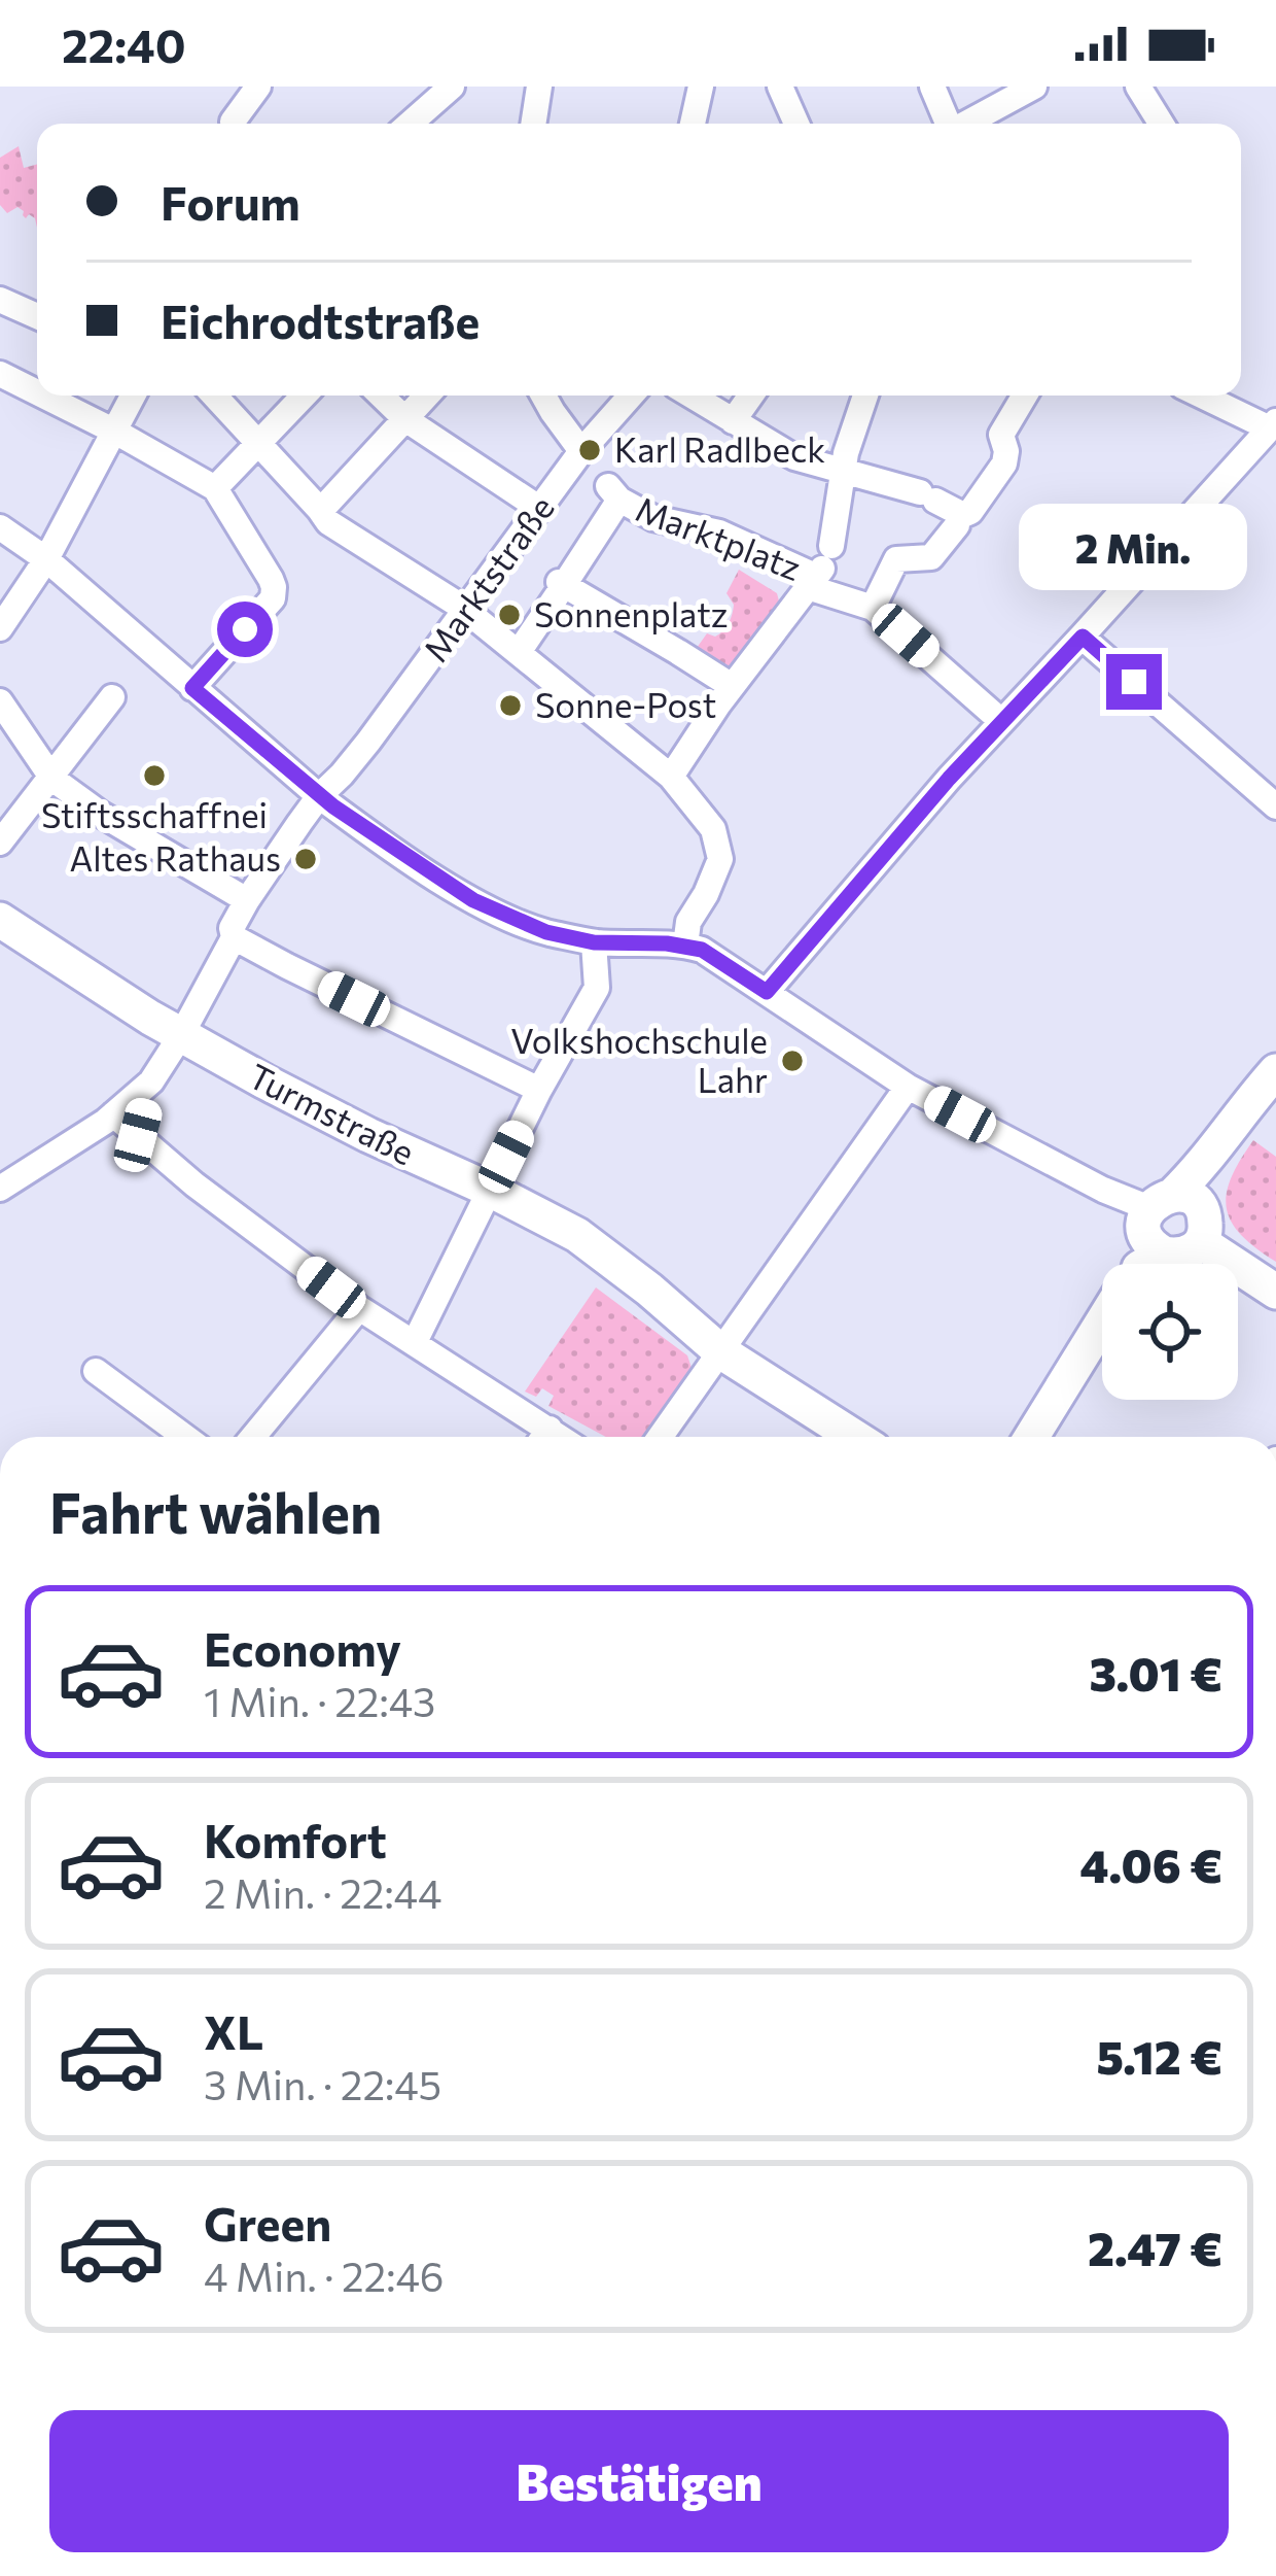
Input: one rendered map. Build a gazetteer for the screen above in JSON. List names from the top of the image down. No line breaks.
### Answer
{"streets":{"street":["Marktplatz","Marktstraße","Turmstraße"]},"crossings":[["Marktstraße","Turmstraße"]],"places":["Karl Radlbeck","Sonnenplatz","Sonne-Post","Stiftsschaffnei","Altes Rathaus","Volkshochschule Lahr"],"page":{"status":"22:40","banner":["Forum","Eichrodtstraße"],"bubble":"2 Min.","heading":"Fahrt wählen","list":[{"name":"Economy","note":"1 Min. · 22:43","value":"3.01 €"},{"name":"Komfort","note":"2 Min. · 22:44","value":"4.06 €"},{"name":"XL","note":"3 Min. · 22:45","value":"5.12 €"},{"name":"Green","note":"4 Min. · 22:46","value":"2.47 €"}],"buttons":"Bestätigen"}}
